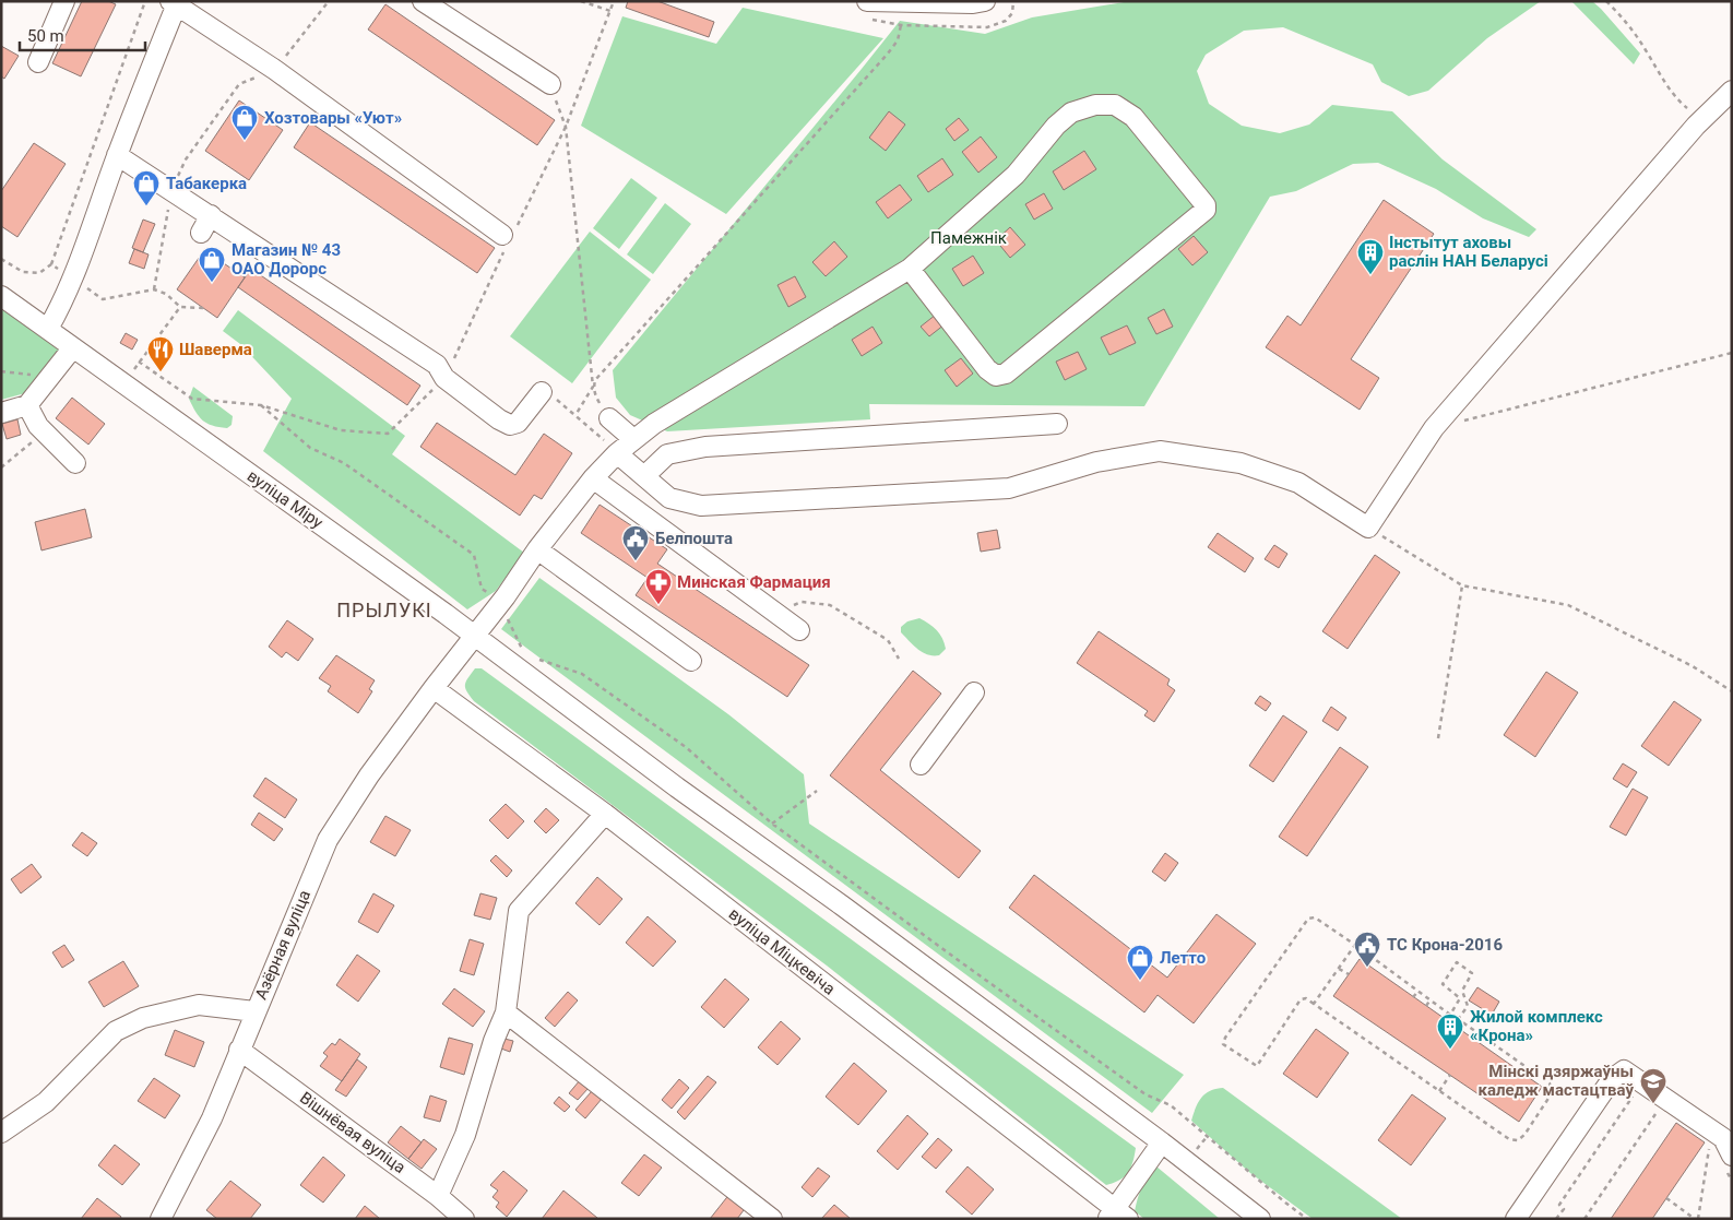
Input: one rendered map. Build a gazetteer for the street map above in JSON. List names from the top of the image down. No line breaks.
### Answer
{"streets":{"street":["вуліца Міру","Азёрная вуліца","вуліца Міцкевіча","Вішнёвая вуліца"]},"crossings":[["вуліца Міру","Азёрная вуліца"],["Азёрная вуліца","вуліца Міцкевіча"],["Азёрная вуліца","Вішнёвая вуліца"]],"districts":["ПРЫЛУКІ"],"parks":["Памежнік"],"places":{"shop":["Хозтовары «Уют»","Табакерка","Магазин № 43 ОАО Дорорс","Летто"],"building":["Інстытут аховы раслін НАН Беларусі","Жилой комплекс «Крона»"],"restaurant":["Шаверма"],"public building":["Белпошта","ТС Крона-2016"],"pharmacy":["Минская Фармация"],"school or university":["Мінскі дзяржаўны каледж мастацтваў"]},"scale_bar":"50 m"}
